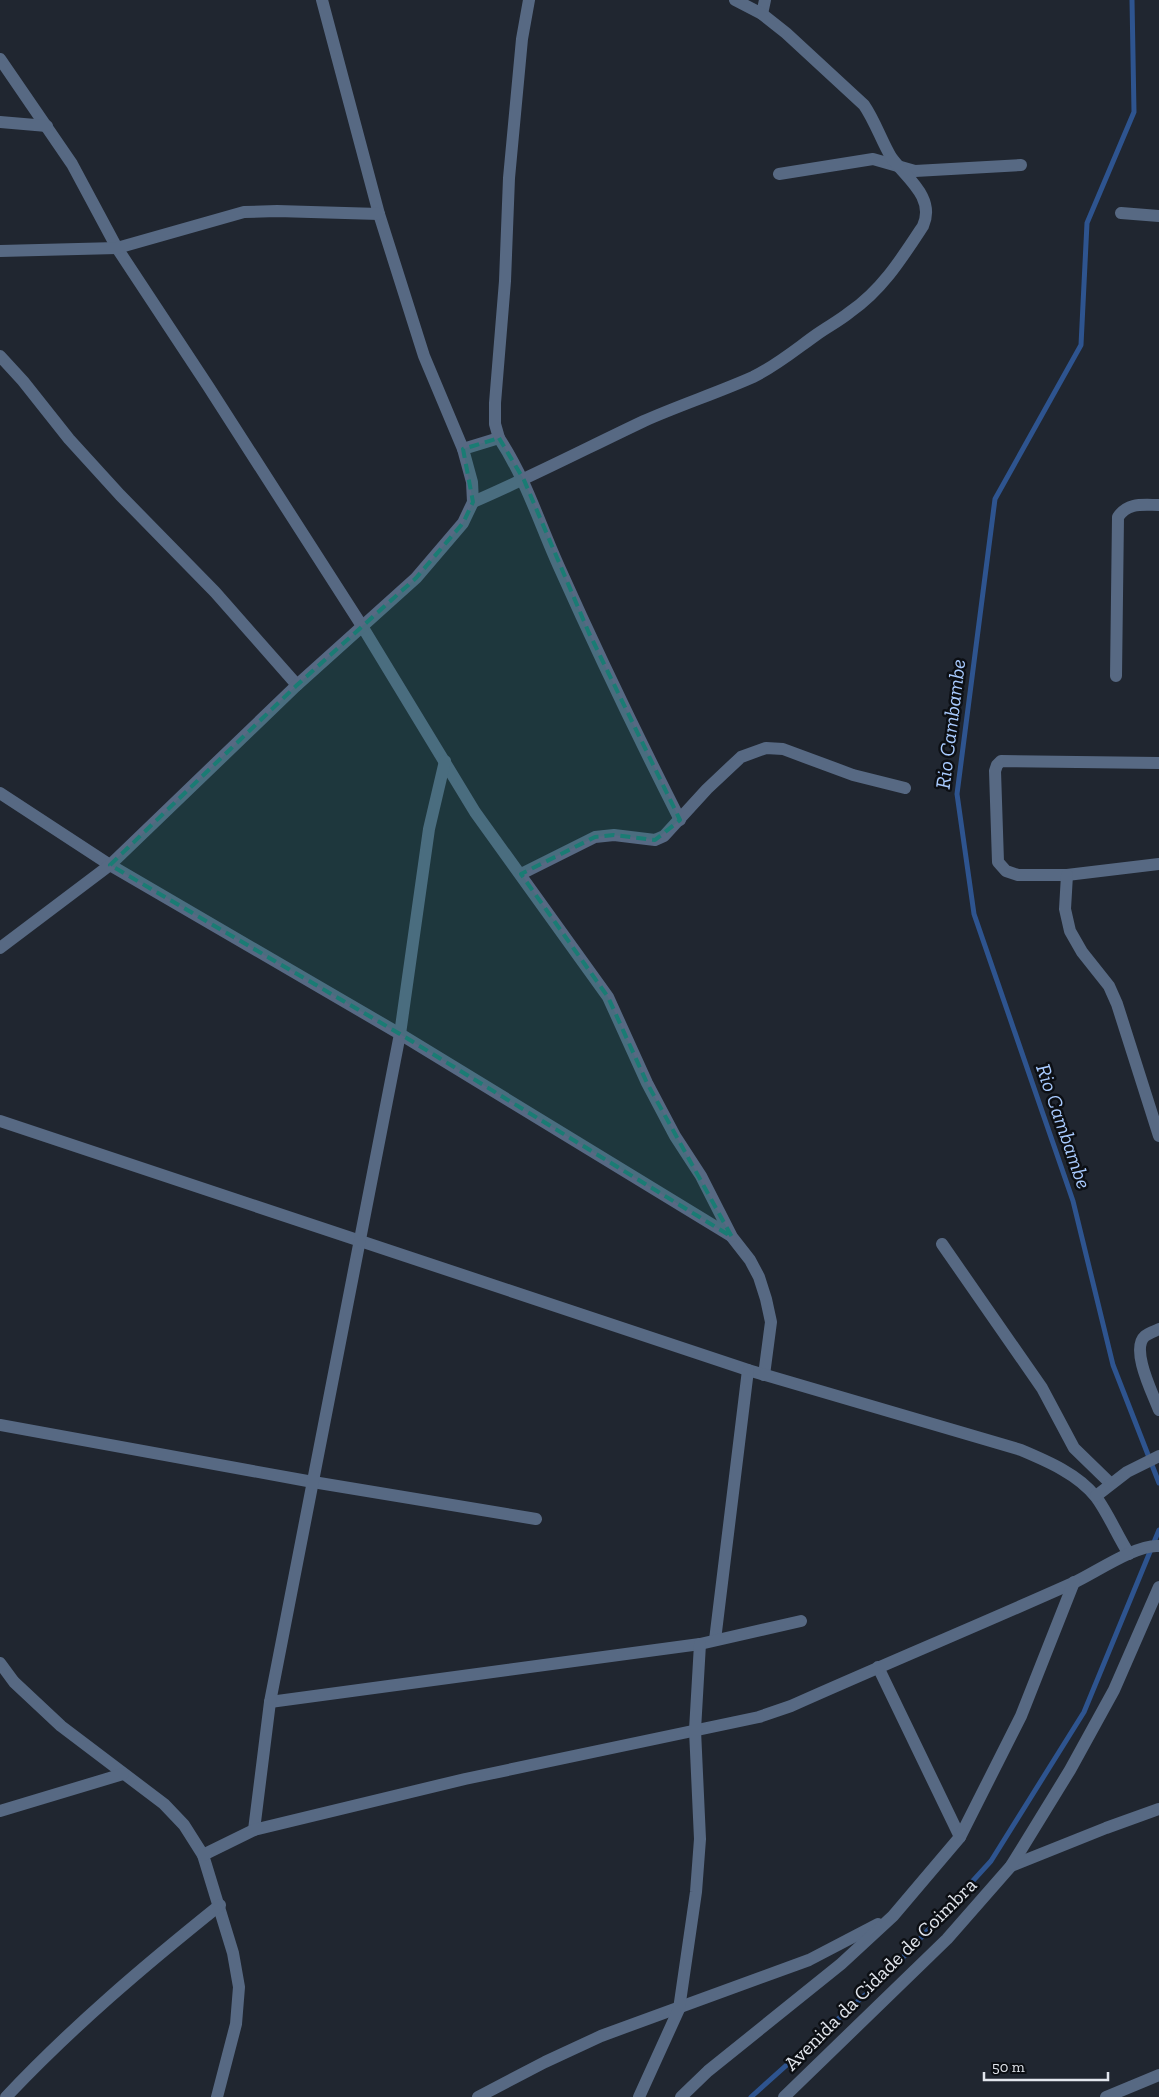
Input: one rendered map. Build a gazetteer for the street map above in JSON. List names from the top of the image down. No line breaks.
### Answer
{"streets":{"street":["Avenida da Cidade de Coimbra"]},"water":["Rio Cambambe"],"scale_bar":"50 m"}
